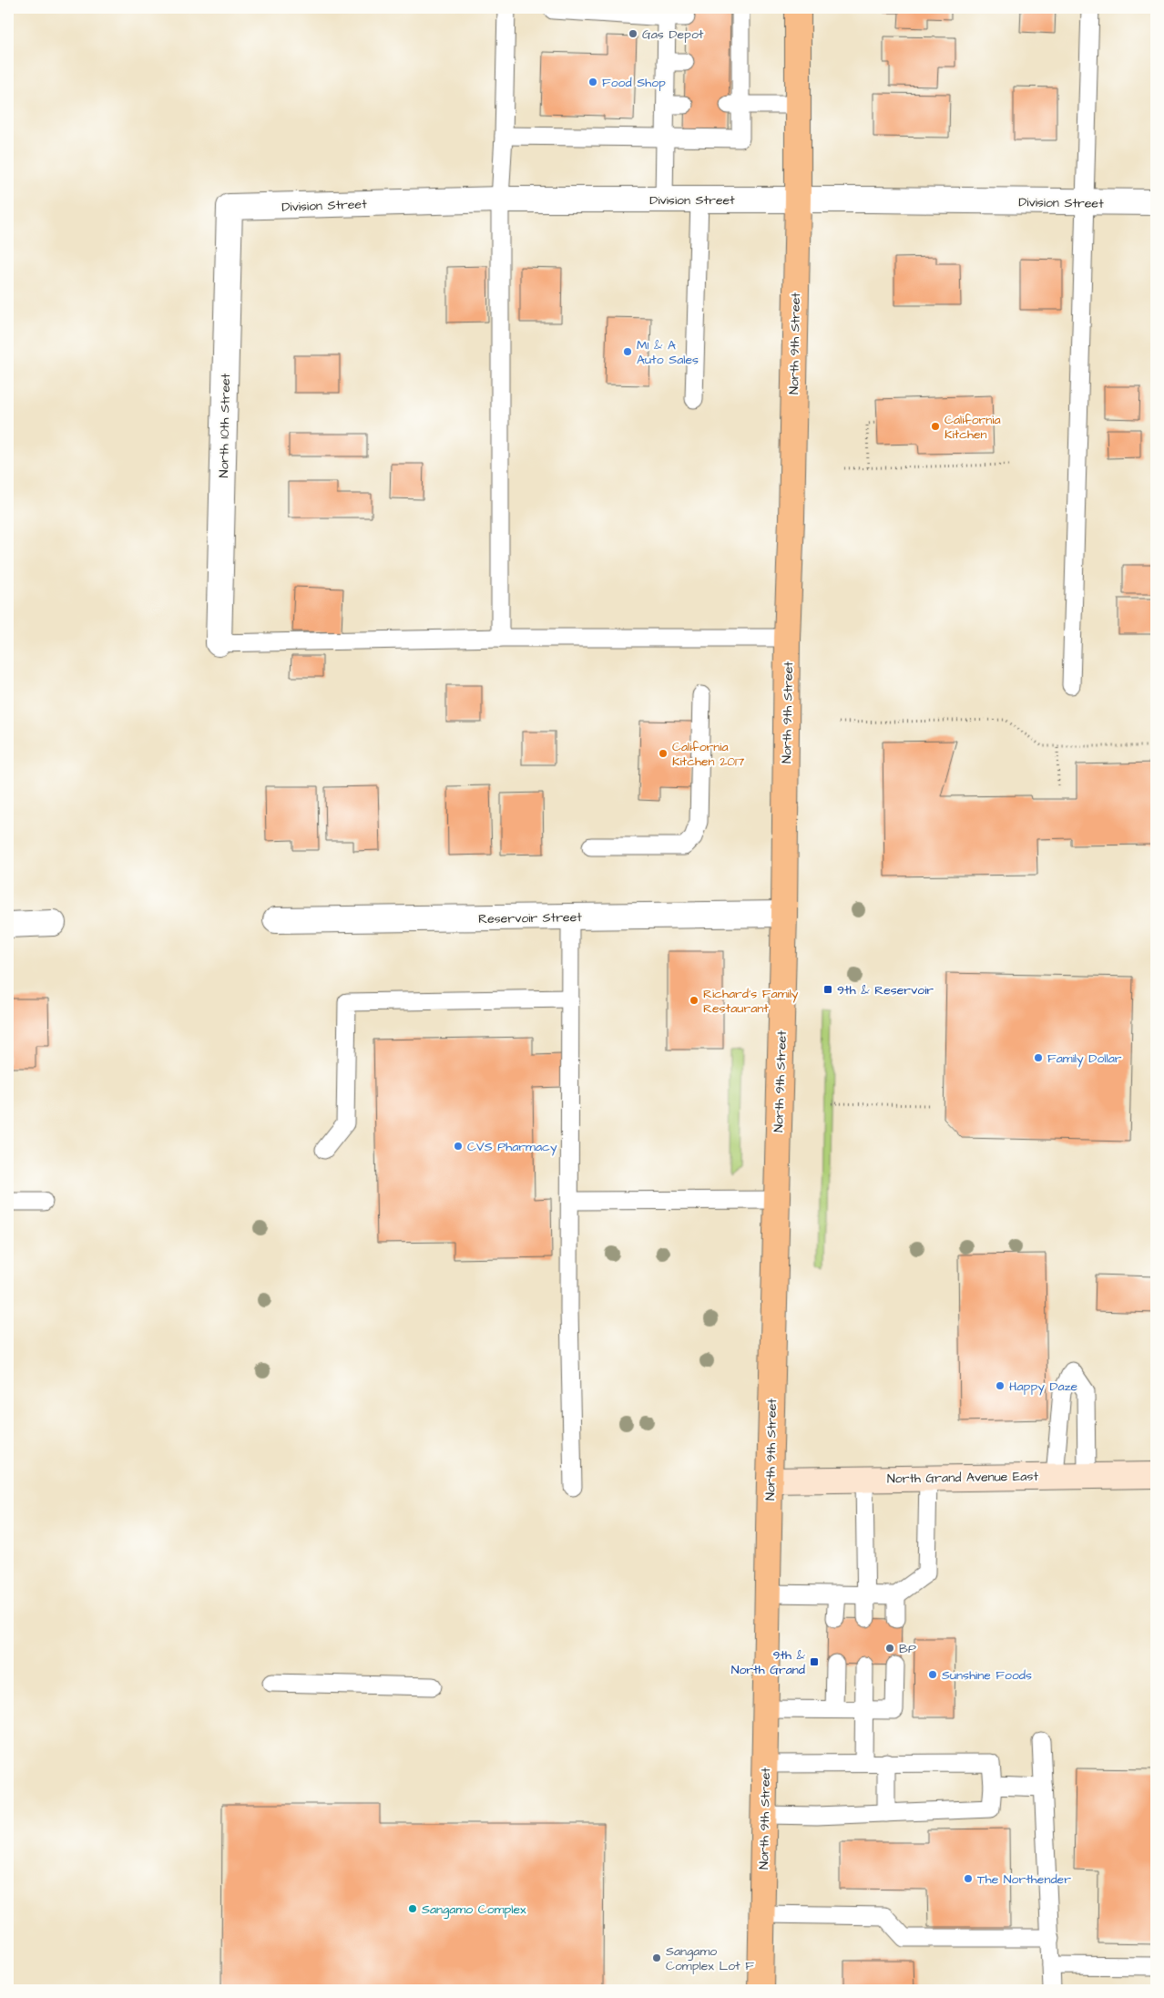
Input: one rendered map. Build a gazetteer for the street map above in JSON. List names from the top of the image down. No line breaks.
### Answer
{"streets":{"main road":["North 9th Street","North Grand Avenue East"],"street":["Division Street","North 10th Street","Reservoir Street"]},"crossings":[["Division Street","North 9th Street"],["Division Street","North 10th Street"],["North 9th Street","Reservoir Street"],["North 9th Street","North Grand Avenue East"]],"places":{"other":["Gas Depot","Food Shop","M1 & A Auto Sales","California Kitchen","California Kitchen 2017","Richard's Family Restaurant","Family Dollar","CVS Pharmacy","Happy Daze","BP","Sunshine Foods","The Northender","Sangamo Complex","Sangamo Complex Lot F"],"transit":["9th & Reservoir","9th & North Grand"]}}
